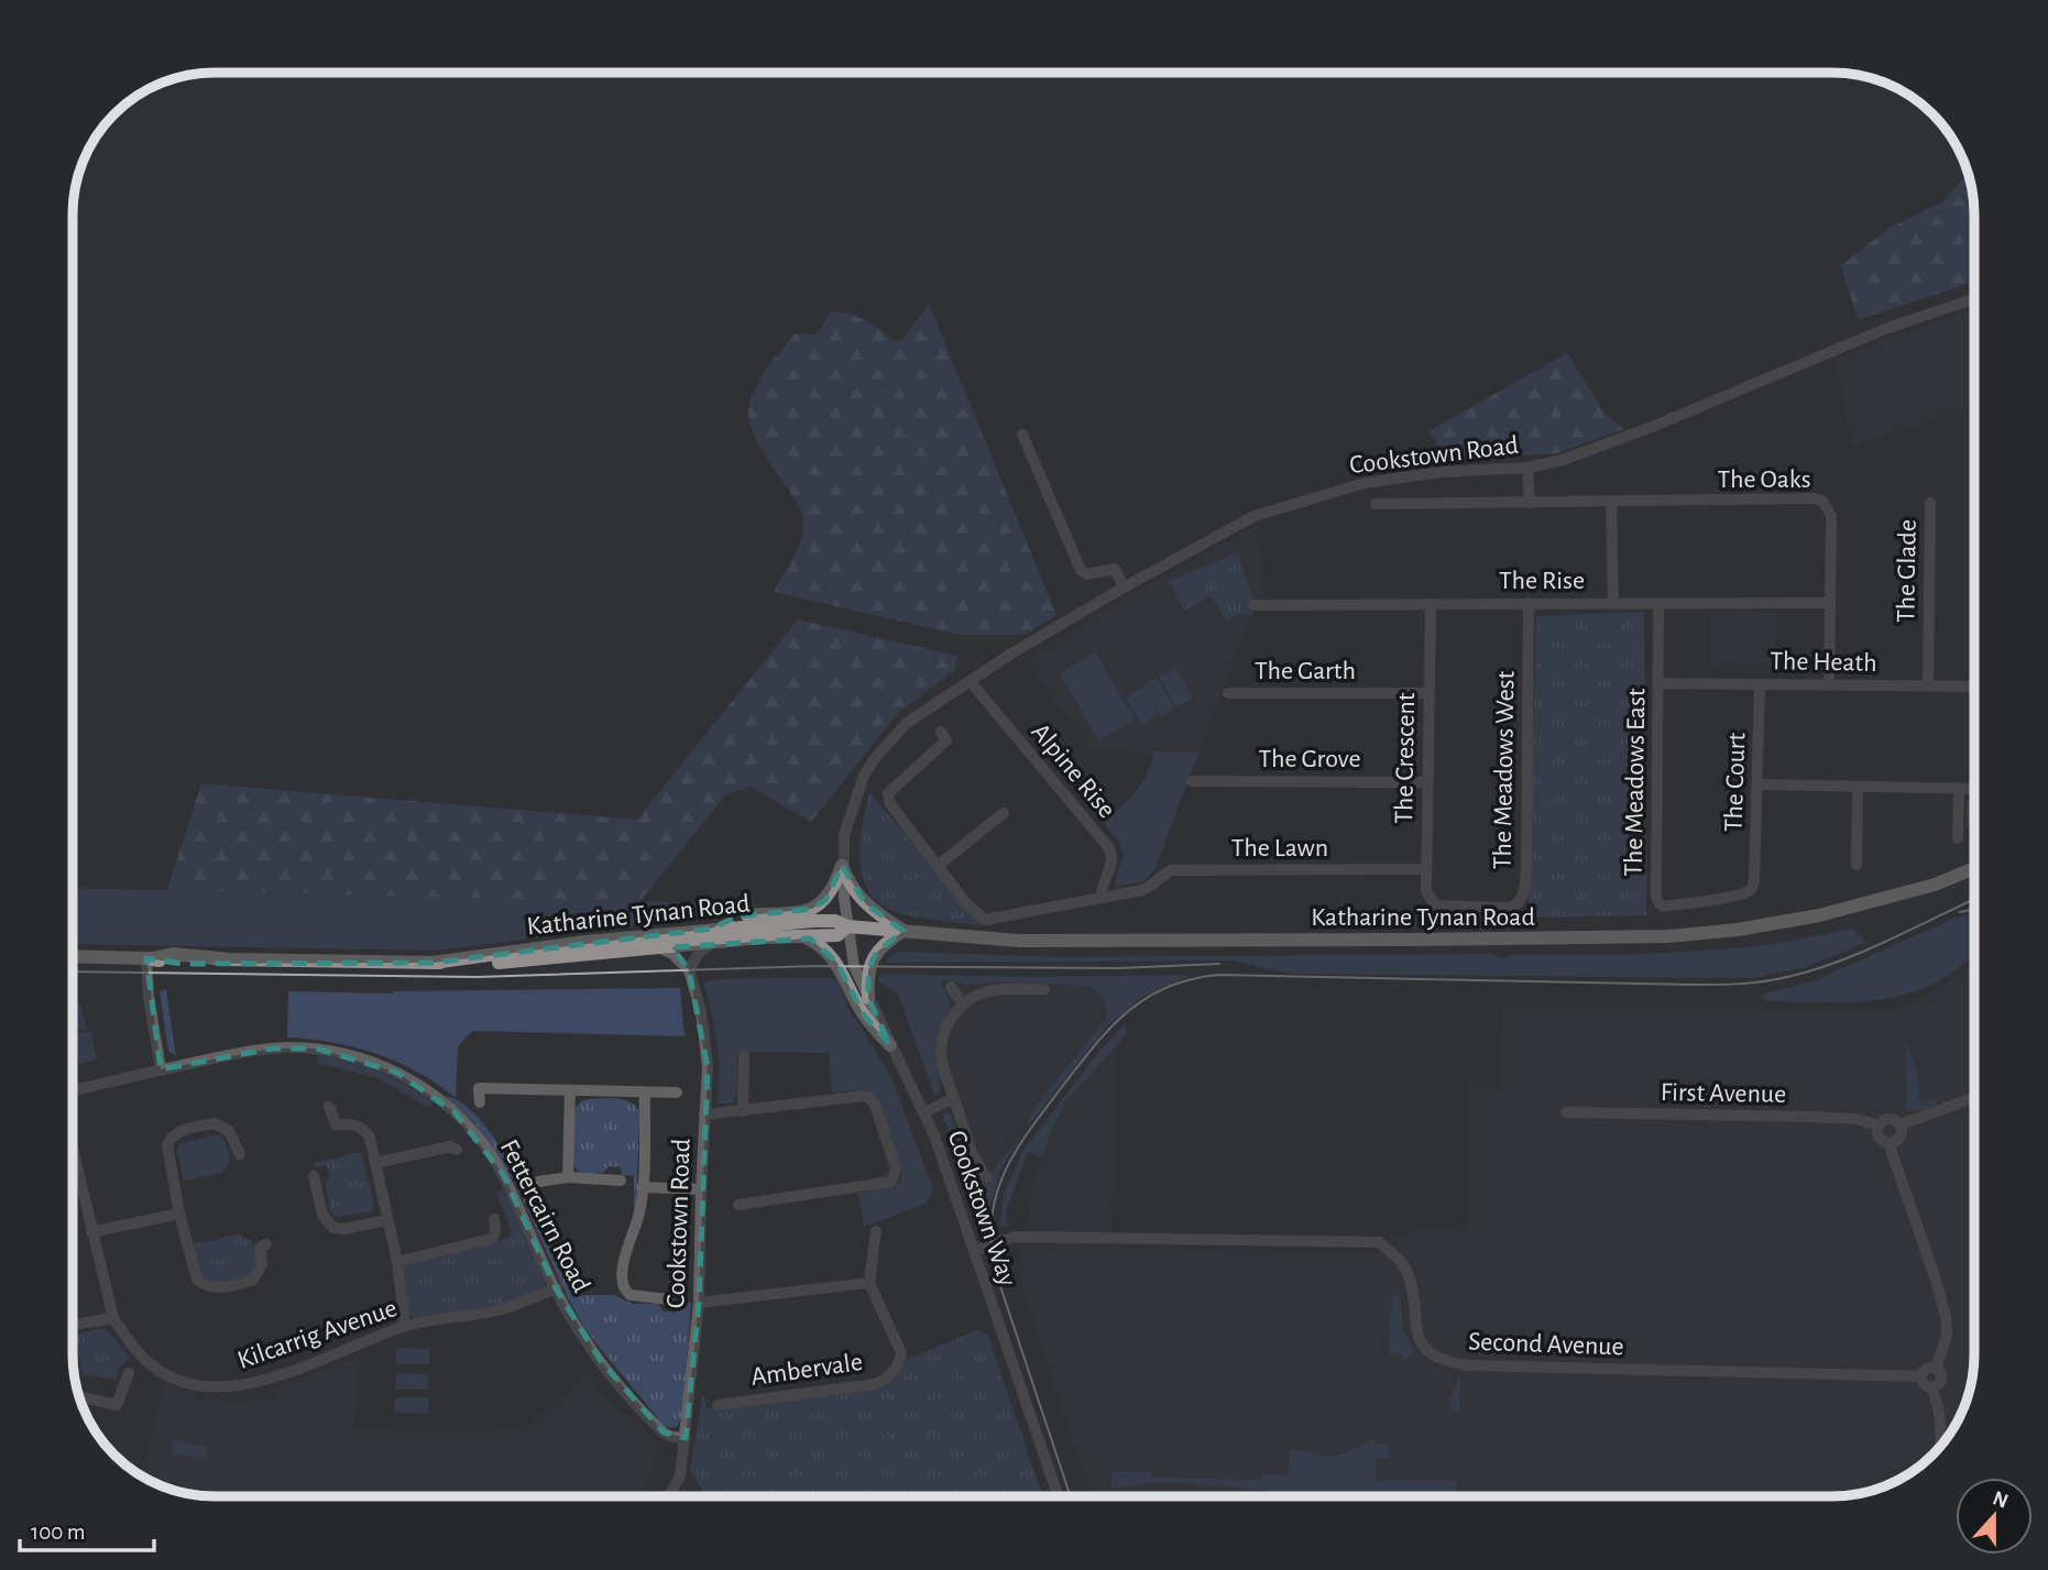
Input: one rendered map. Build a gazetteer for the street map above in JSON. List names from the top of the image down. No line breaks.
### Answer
{"streets":{"main road":["Katharine Tynan Road"],"street":["Cookstown Road","The Oaks","The Glade","The Rise","The Heath","The Garth","The Grove","The Crescent","Alpine Rise","The Meadows West","The Meadows East","The Court","The Lawn","First Avenue","Cookstown Way","Fettercairn Road","Kilcarrig Avenue","Second Avenue","Ambervale"]},"crossings":[["Cookstown Road","Alpine Rise"],["Cookstown Road","Katharine Tynan Road"],["Cookstown Road","Cookstown Way"],["Cookstown Road","Fettercairn Road"],["The Oaks","The Rise"],["The Oaks","The Heath"],["The Glade","The Heath"],["The Rise","The Crescent"],["The Rise","The Meadows West"],["The Rise","The Meadows East"],["The Heath","The Meadows East"],["The Heath","The Court"],["The Garth","The Crescent"],["The Grove","The Crescent"],["The Crescent","The Meadows West"],["The Crescent","The Lawn"],["Alpine Rise","The Lawn"],["The Meadows East","The Court"],["Katharine Tynan Road","Cookstown Way"],["Cookstown Way","Second Avenue"],["Fettercairn Road","Kilcarrig Avenue"]],"scale_bar":"100 m","north":"top"}
